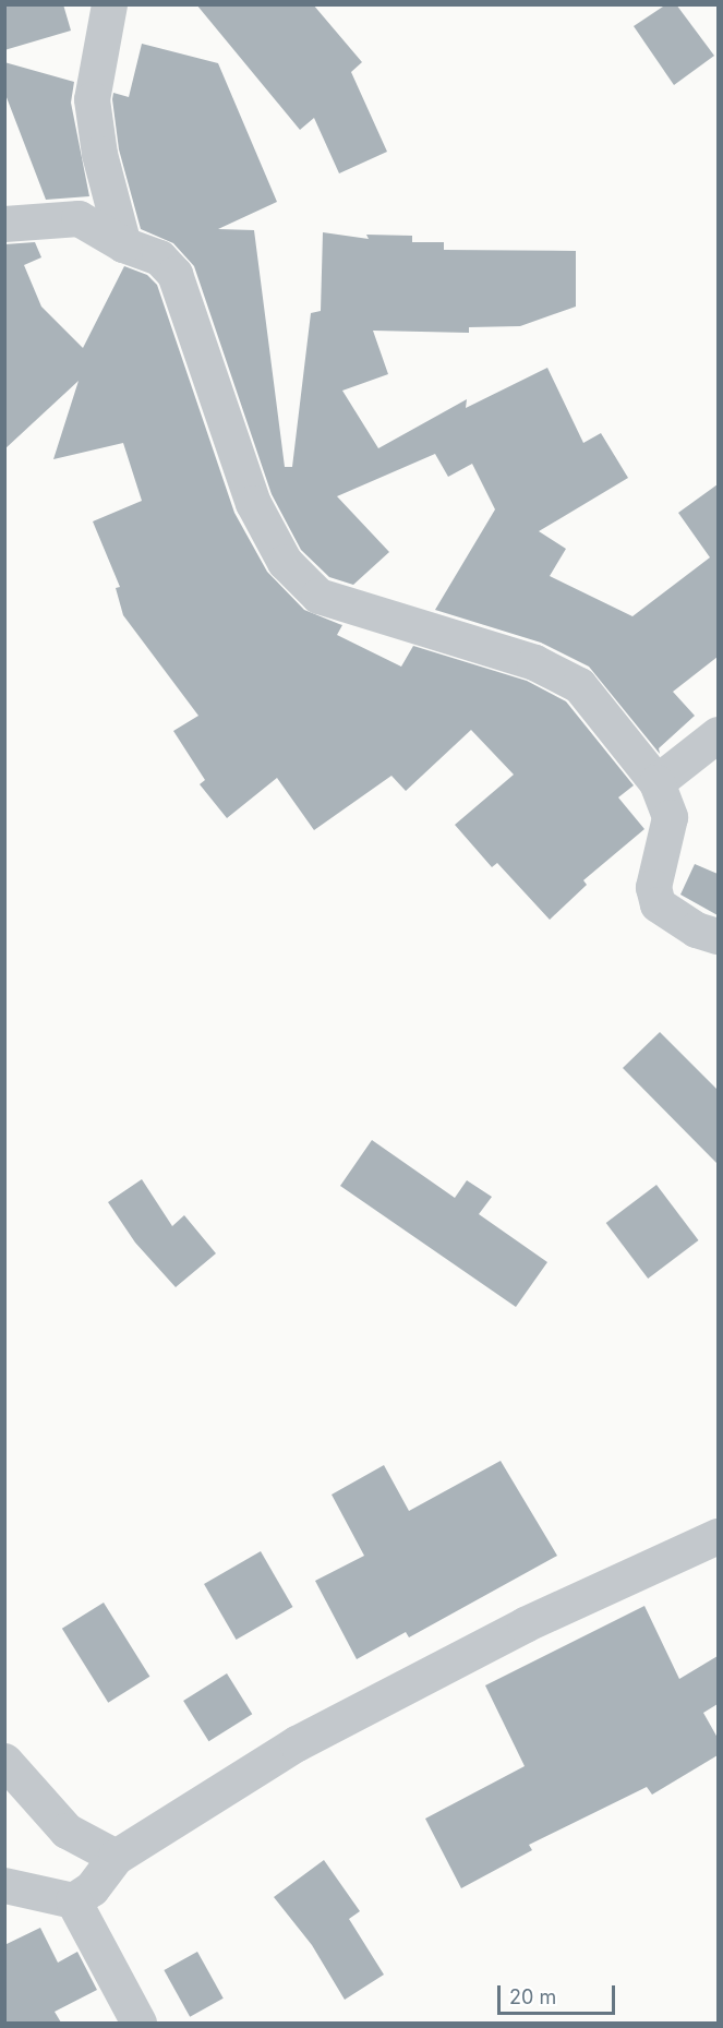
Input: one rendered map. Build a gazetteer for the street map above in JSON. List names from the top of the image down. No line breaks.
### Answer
{"scale_bar":"20 m"}
